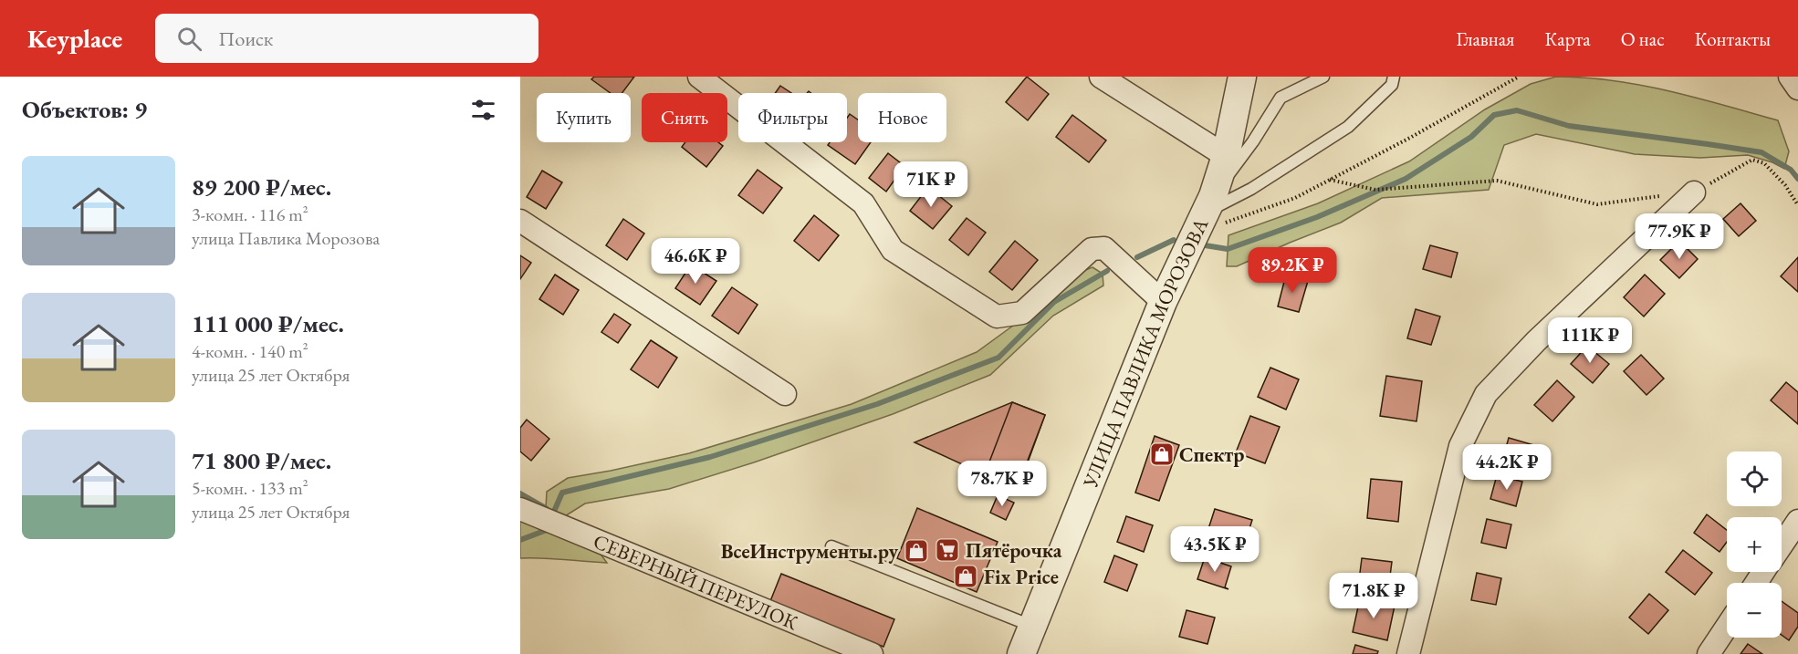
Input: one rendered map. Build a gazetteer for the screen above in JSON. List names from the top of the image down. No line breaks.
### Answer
{"streets":{"street":["УЛИЦА ПАВЛИКА МОРОЗОВА","СЕВЕРНЫЙ ПЕРЕУЛОК"]},"places":{"shop":["Спектр","ВсеИнструменты.ру","Fix Price"],"supermarket":["Пятёрочка"]},"page":{"header":"Keyplace","search":"Поиск","nav":["Главная","Карта","О нас","Контакты"],"heading":"Объектов: 9","chip":["Купить","Снять","Фильтры","Новое"],"list":[{"name":"89 200 ₽/мес.","note":"3-комн. · 116 m² · улица Павлика Морозова"},{"name":"111 000 ₽/мес.","note":"4-комн. · 140 m² · улица 25 лет Октября"},{"name":"71 800 ₽/мес.","note":"5-комн. · 133 m² · улица 25 лет Октября"}],"price":["71K ₽","77.9K ₽","46.6K ₽","89.2K ₽","111K ₽","44.2K ₽","78.7K ₽","43.5K ₽","71.8K ₽"],"map_buttons":["+","−"]}}
